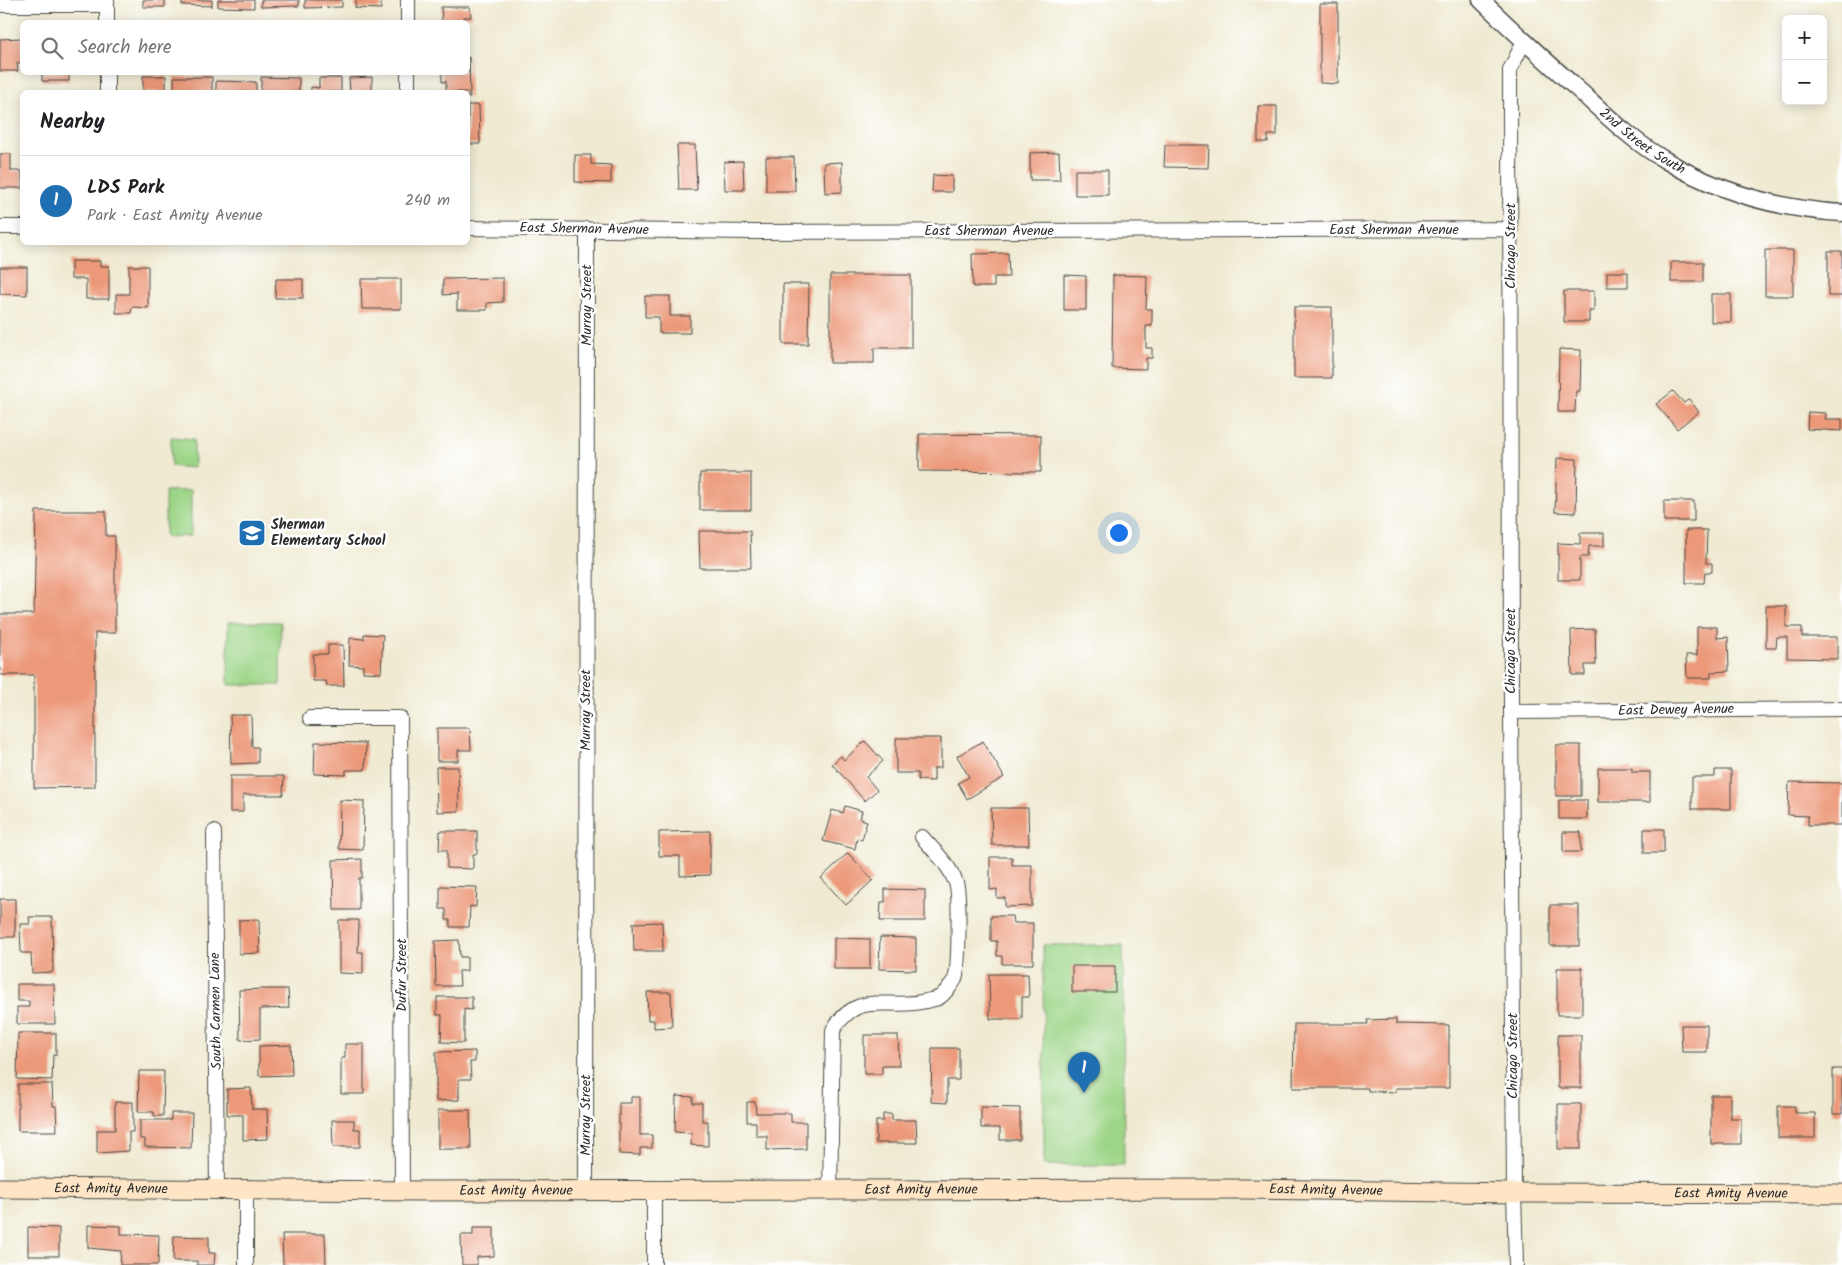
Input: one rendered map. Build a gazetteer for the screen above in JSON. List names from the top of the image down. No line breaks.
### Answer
{"streets":{"main road":["East Amity Avenue"],"street":["2nd Street South","East Sherman Avenue","Chicago Street","Murray Street","East Dewey Avenue","Dufur Street","South Carmen Lane"]},"crossings":[["2nd Street South","Chicago Street"],["East Sherman Avenue","Chicago Street"],["East Sherman Avenue","Murray Street"],["Chicago Street","East Dewey Avenue"],["Chicago Street","East Amity Avenue"],["Murray Street","East Amity Avenue"],["Dufur Street","East Amity Avenue"],["South Carmen Lane","East Amity Avenue"]],"places":{"school or university":["Sherman Elementary School"]},"page":{"map_buttons":["+","−"],"search":"Search here","heading":"Nearby","list":[{"mark":"1","name":"LDS Park","note":"Park · East Amity Avenue","value":"240 m"}],"pins":"1"}}
